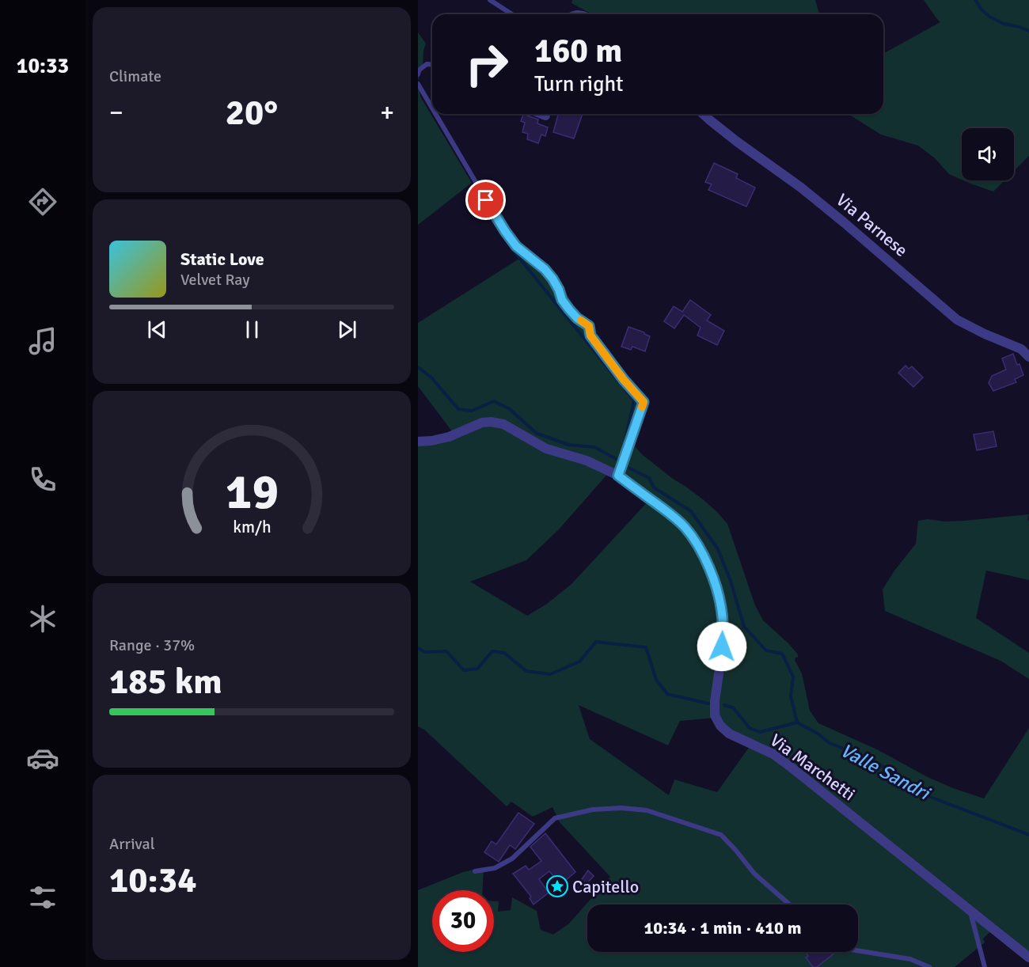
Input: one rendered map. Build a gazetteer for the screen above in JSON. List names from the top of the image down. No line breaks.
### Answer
{"streets":{"street":["Via Parnese","Via Marchetti"]},"water":["Valle Sandri"],"places":{"place":["Capitello"]},"page":{"tabs":"10:33","tile":["Climate",["Range · 37%","185 km"],["Arrival","10:34"]],"turn":["160 m","Turn right"],"heat":["−","20°","+"],"song":["Static Love","Velvet Ray"],"limit":"30","trip":"10:34 · 1 min · 410 m","gauge":["19","km/h"]}}
